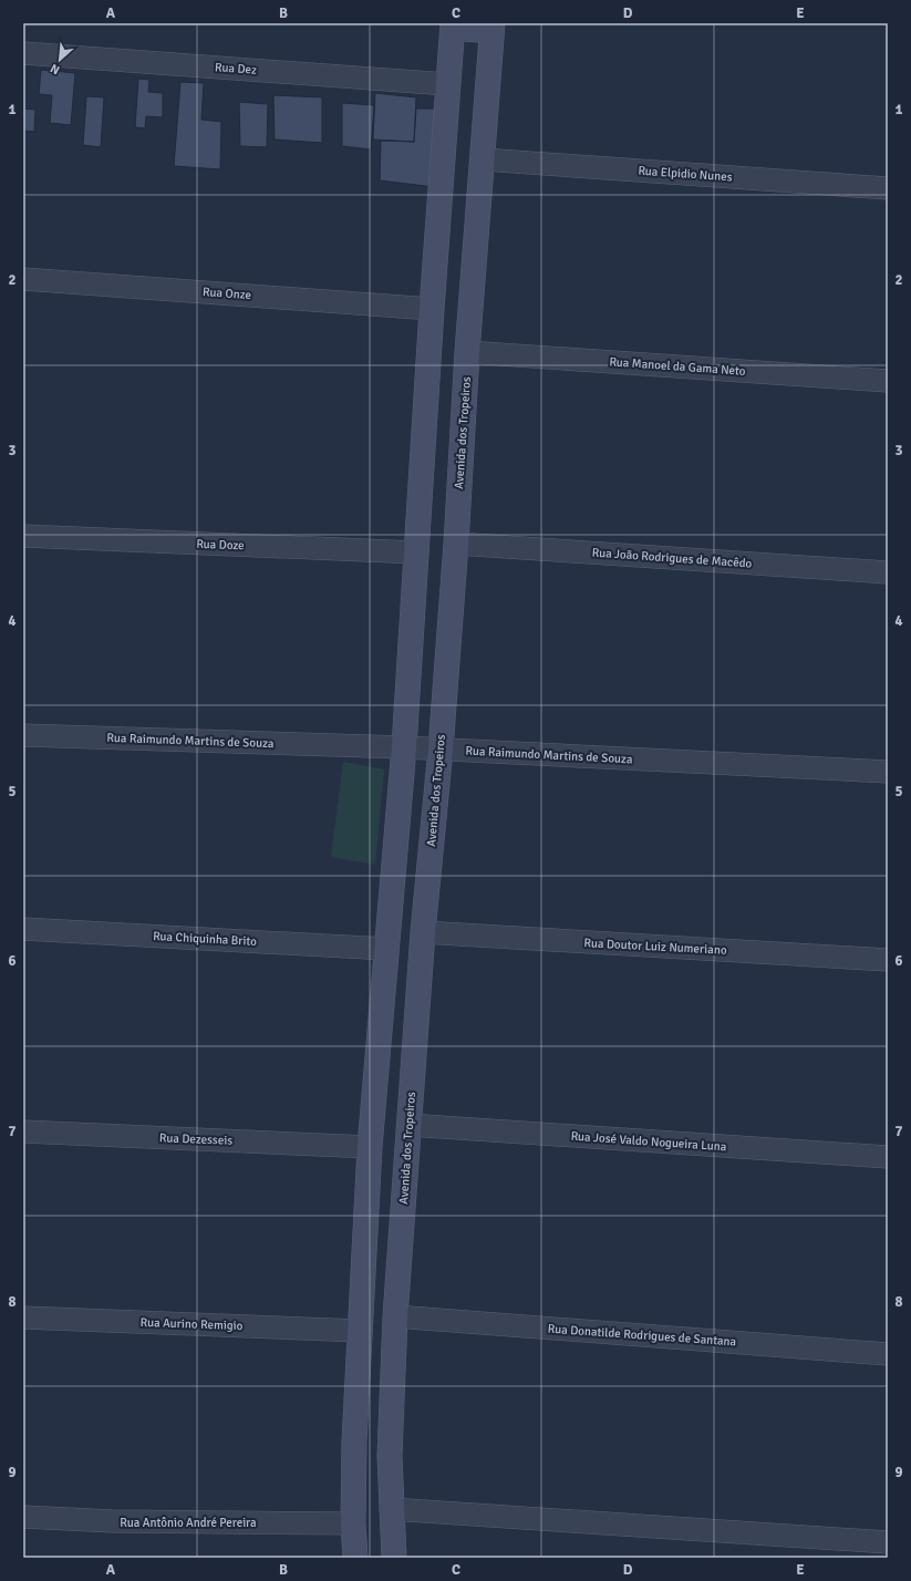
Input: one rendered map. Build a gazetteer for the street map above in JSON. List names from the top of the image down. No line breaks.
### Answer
{"streets":{"main road":["Avenida dos Tropeiros"],"street":["Rua Dez","Rua Elpidio Nunes","Rua Onze","Rua Manoel da Gama Neto","Rua Doze","Rua João Rodrigues de Macêdo","Rua Raimundo Martins de Souza","Rua Chiquinha Brito","Rua Doutor Luiz Numeriano","Rua Dezesseis","Rua José Valdo Nogueira Luna","Rua Aurino Remigio","Rua Donatilde Rodrigues de Santana","Rua Antônio André Pereira"]},"crossings":[["Rua Elpidio Nunes","Avenida dos Tropeiros"],["Rua Manoel da Gama Neto","Avenida dos Tropeiros"],["Avenida dos Tropeiros","Rua João Rodrigues de Macêdo"],["Avenida dos Tropeiros","Rua Raimundo Martins de Souza"],["Avenida dos Tropeiros","Rua Doutor Luiz Numeriano"],["Avenida dos Tropeiros","Rua José Valdo Nogueira Luna"],["Avenida dos Tropeiros","Rua Donatilde Rodrigues de Santana"]],"north":"bottom left","grid":{"columns":["A","B","C","D","E"],"rows":["1","2","3","4","5","6","7","8","9"]}}
